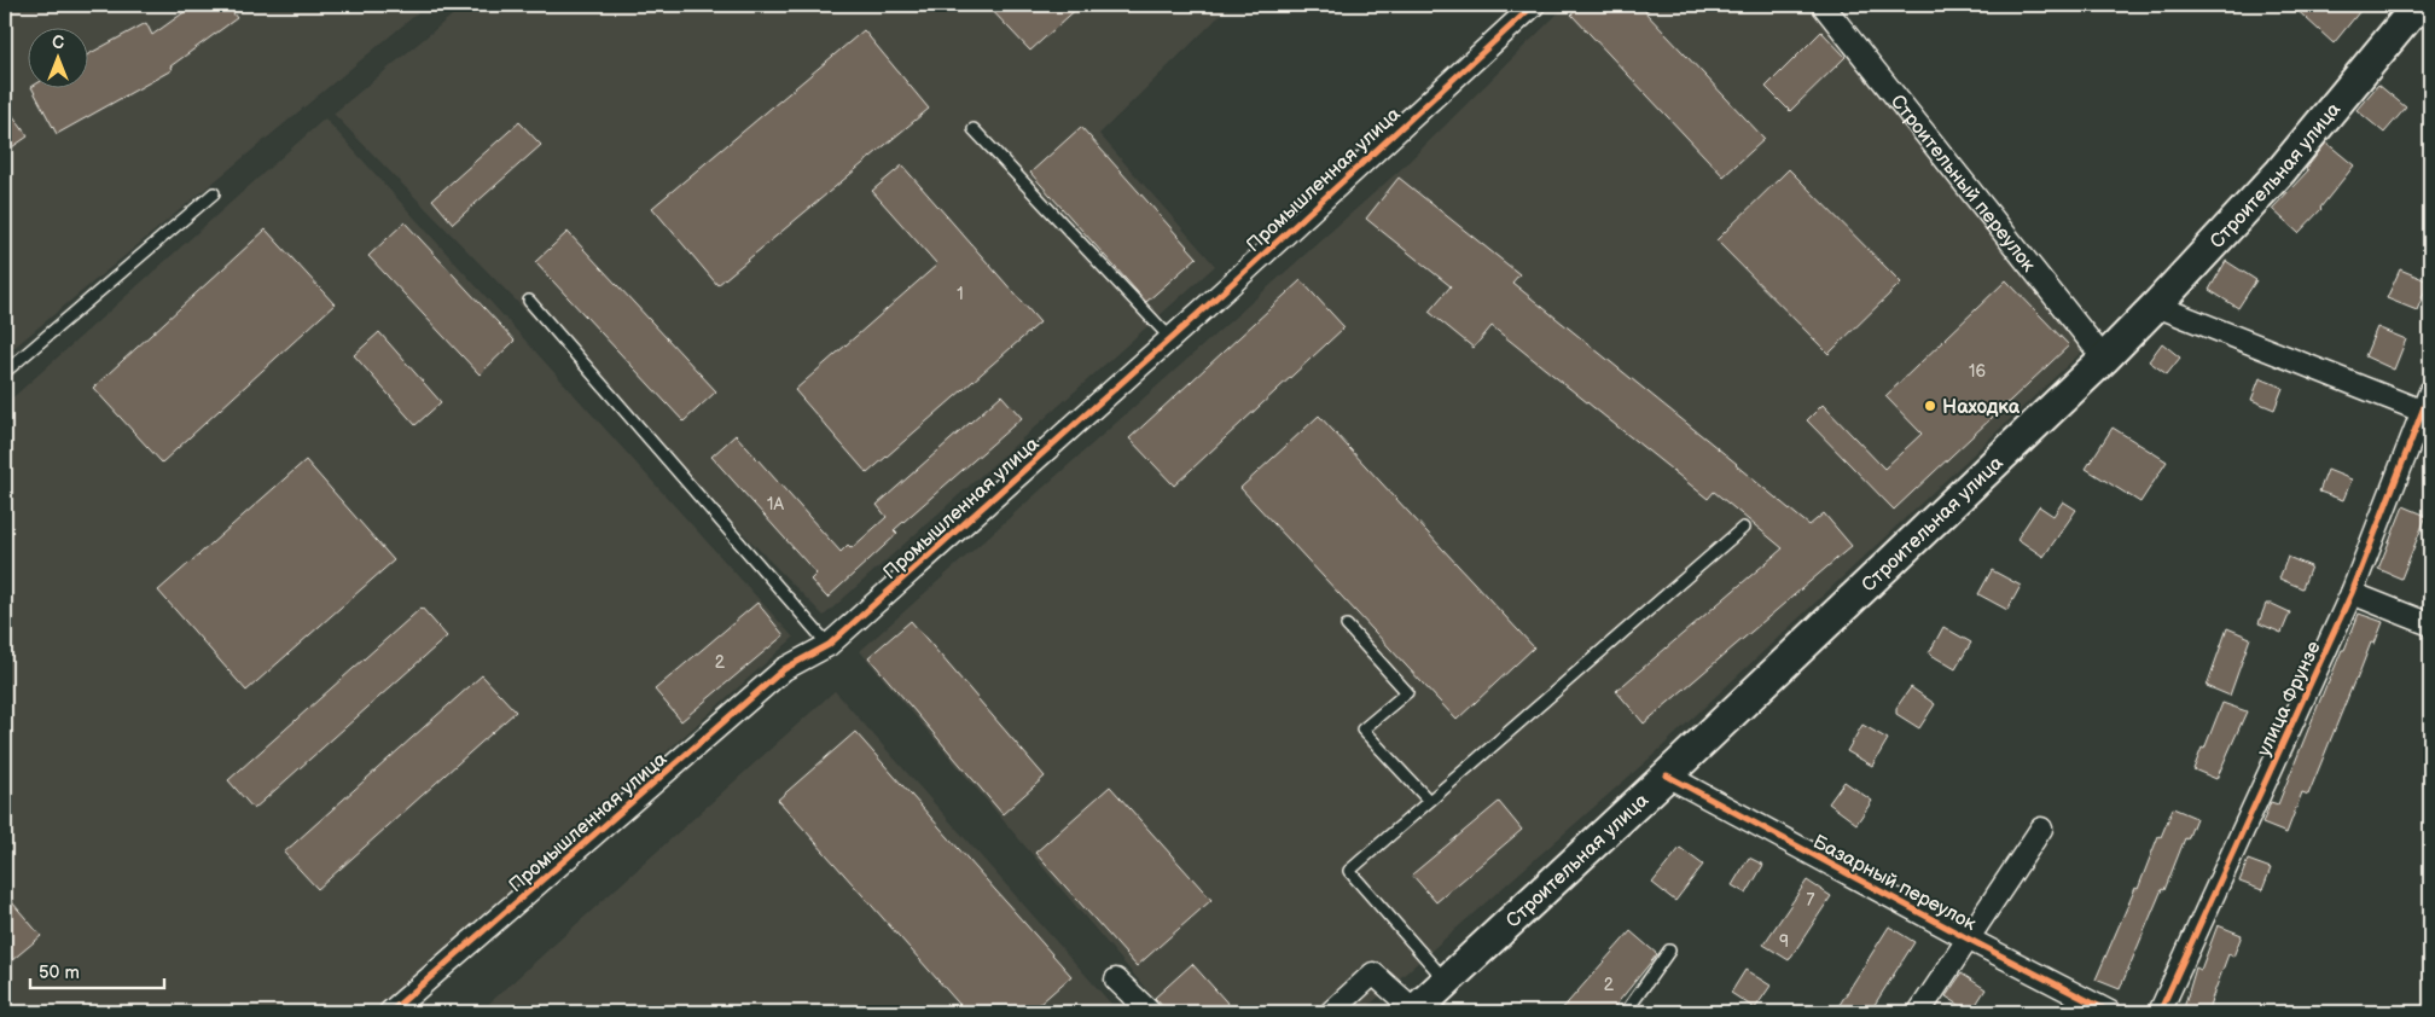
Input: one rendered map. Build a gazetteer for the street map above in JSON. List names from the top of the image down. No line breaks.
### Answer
{"streets":{"main road":["Строительная улица"],"street":["Промышленная улица","Строительный переулок","улица Фрунзе","Базарный переулок"]},"crossings":[["Строительная улица","Строительный переулок"],["Строительная улица","Базарный переулок"]],"places":["Находка"],"house_numbers":["1","16","1А","2","7","9","2"],"scale_bar":"50 m","north":"top"}
